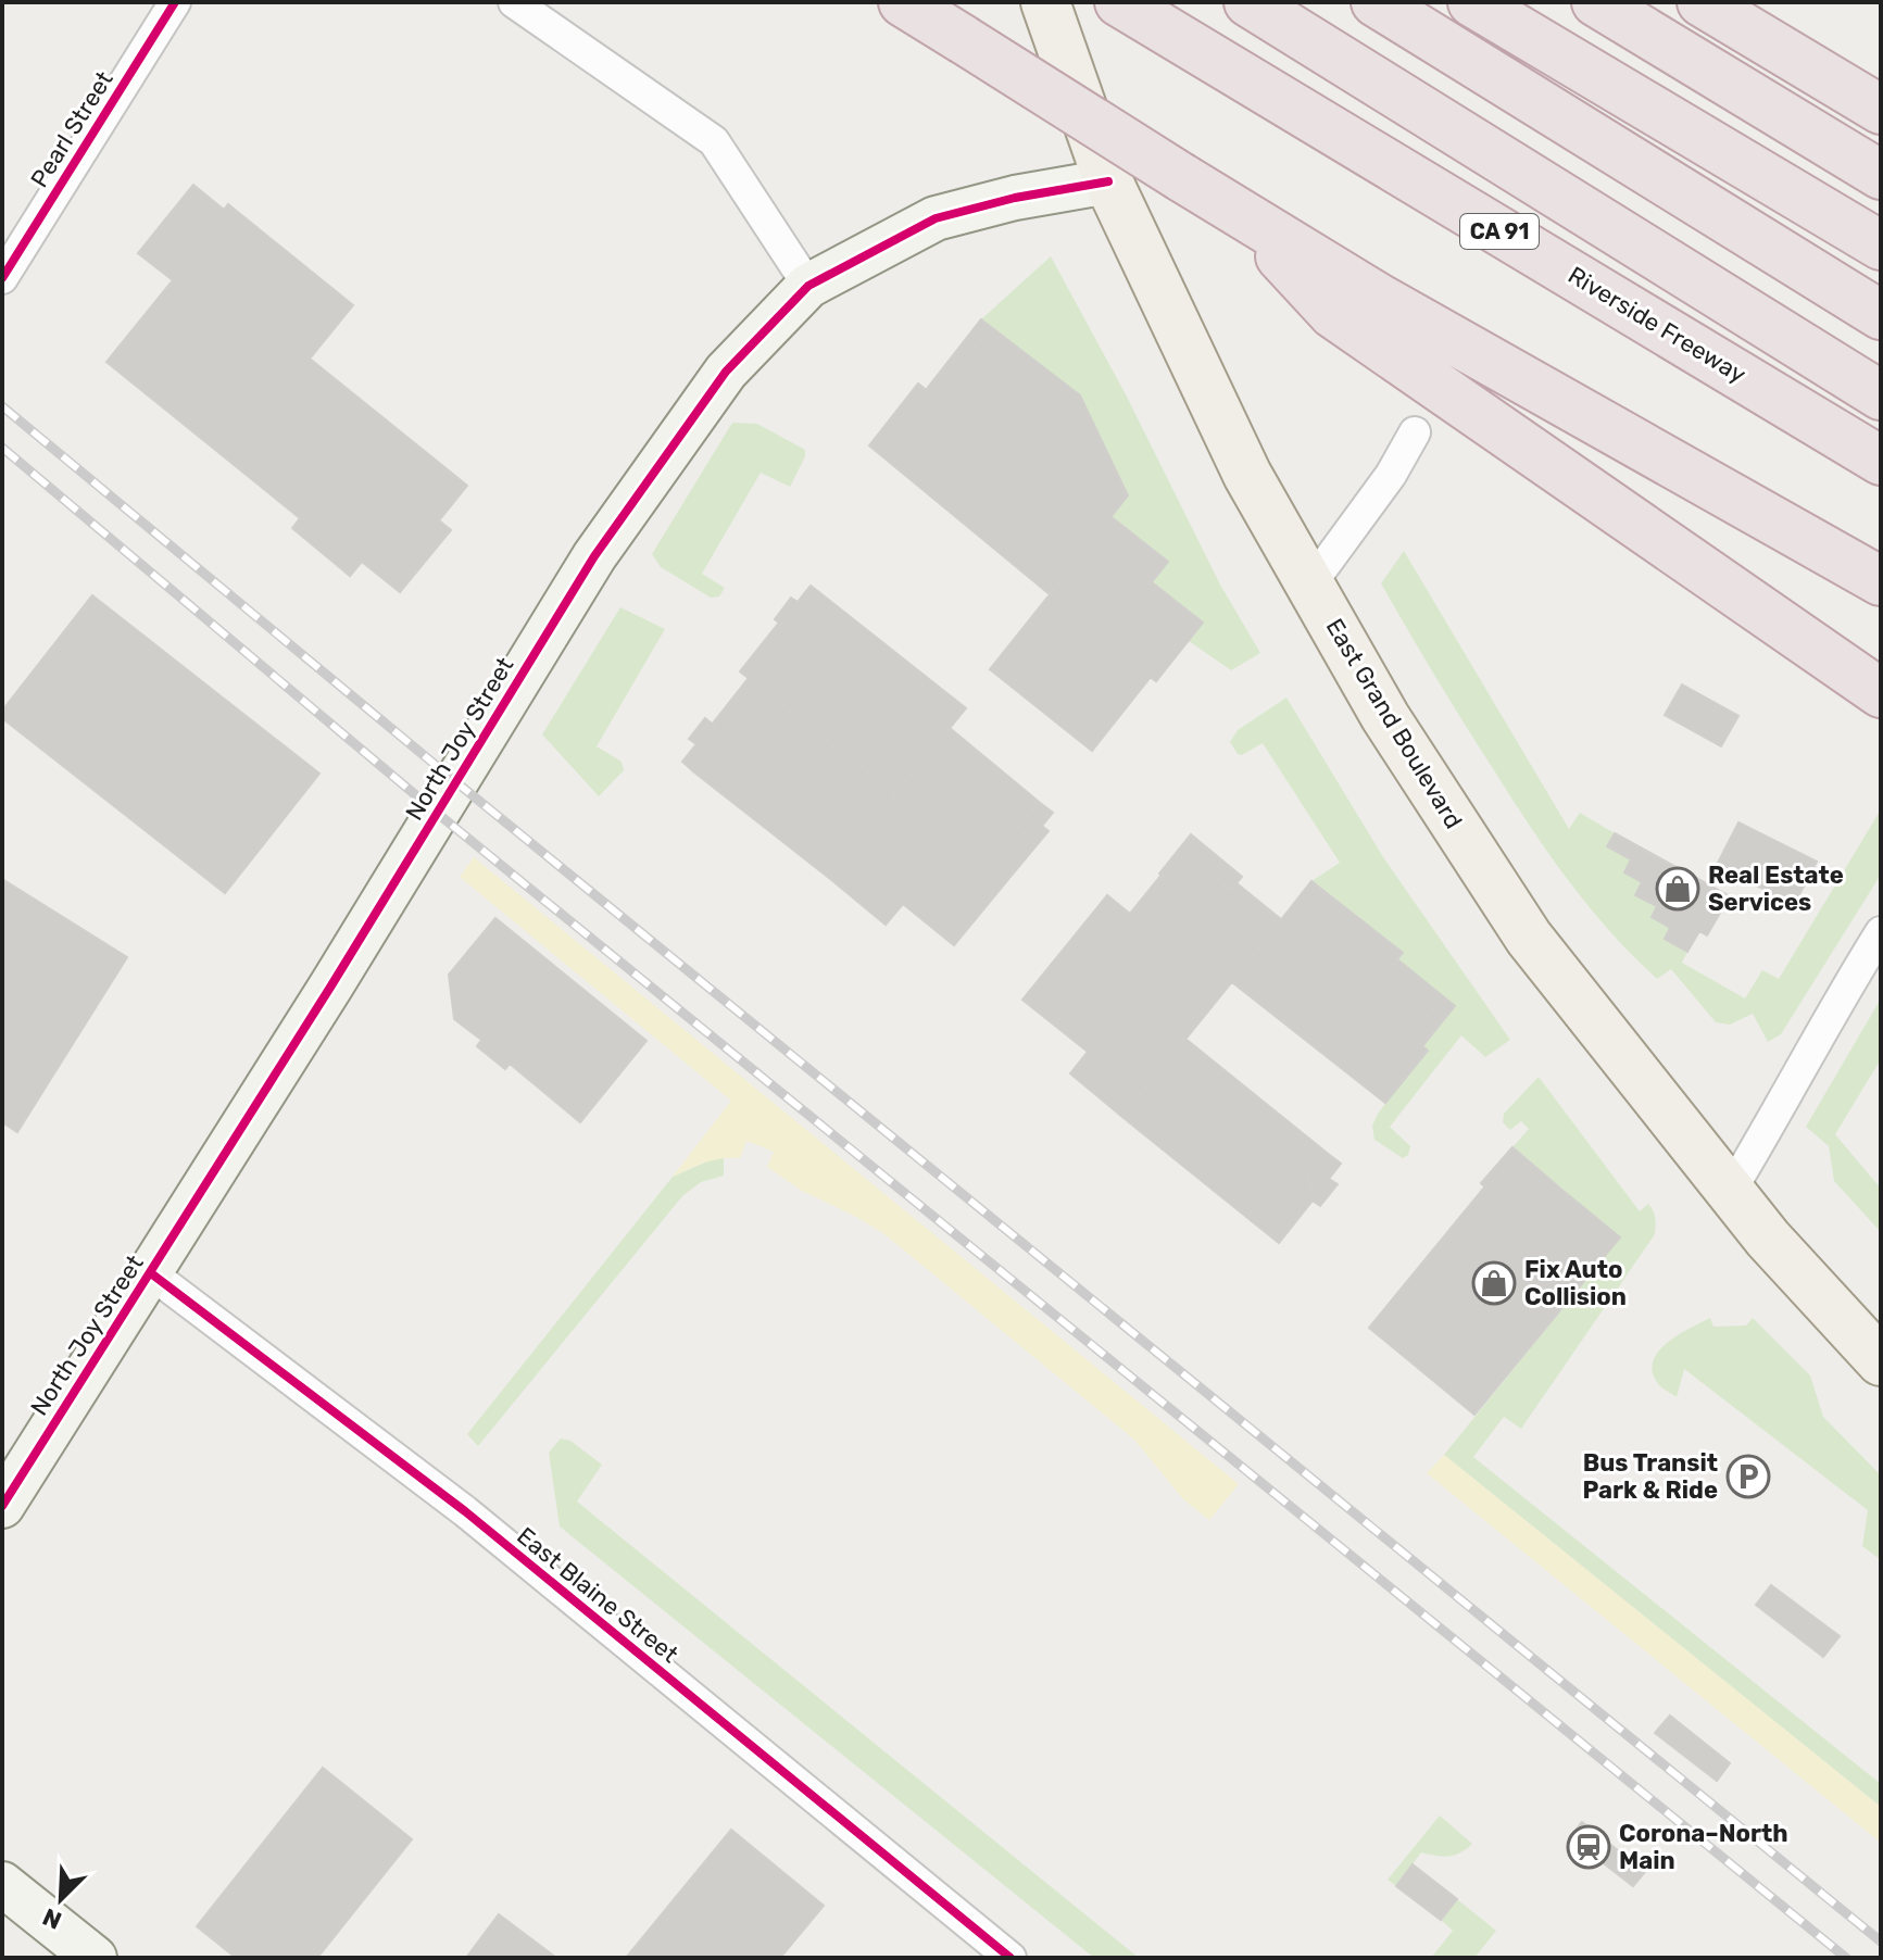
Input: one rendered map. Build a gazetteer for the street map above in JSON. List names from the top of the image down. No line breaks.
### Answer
{"streets":{"highway":["CA 91","Riverside Freeway"],"main road":["East Grand Boulevard"],"street":["Pearl Street","North Joy Street","East Blaine Street"]},"crossings":[["East Grand Boulevard","North Joy Street"],["North Joy Street","East Blaine Street"]],"places":{"shop":["Real Estate Services","Fix Auto Collision"],"parking":["Bus Transit Park & Ride"],"station":["Corona–North Main"]},"north":"bottom left"}
